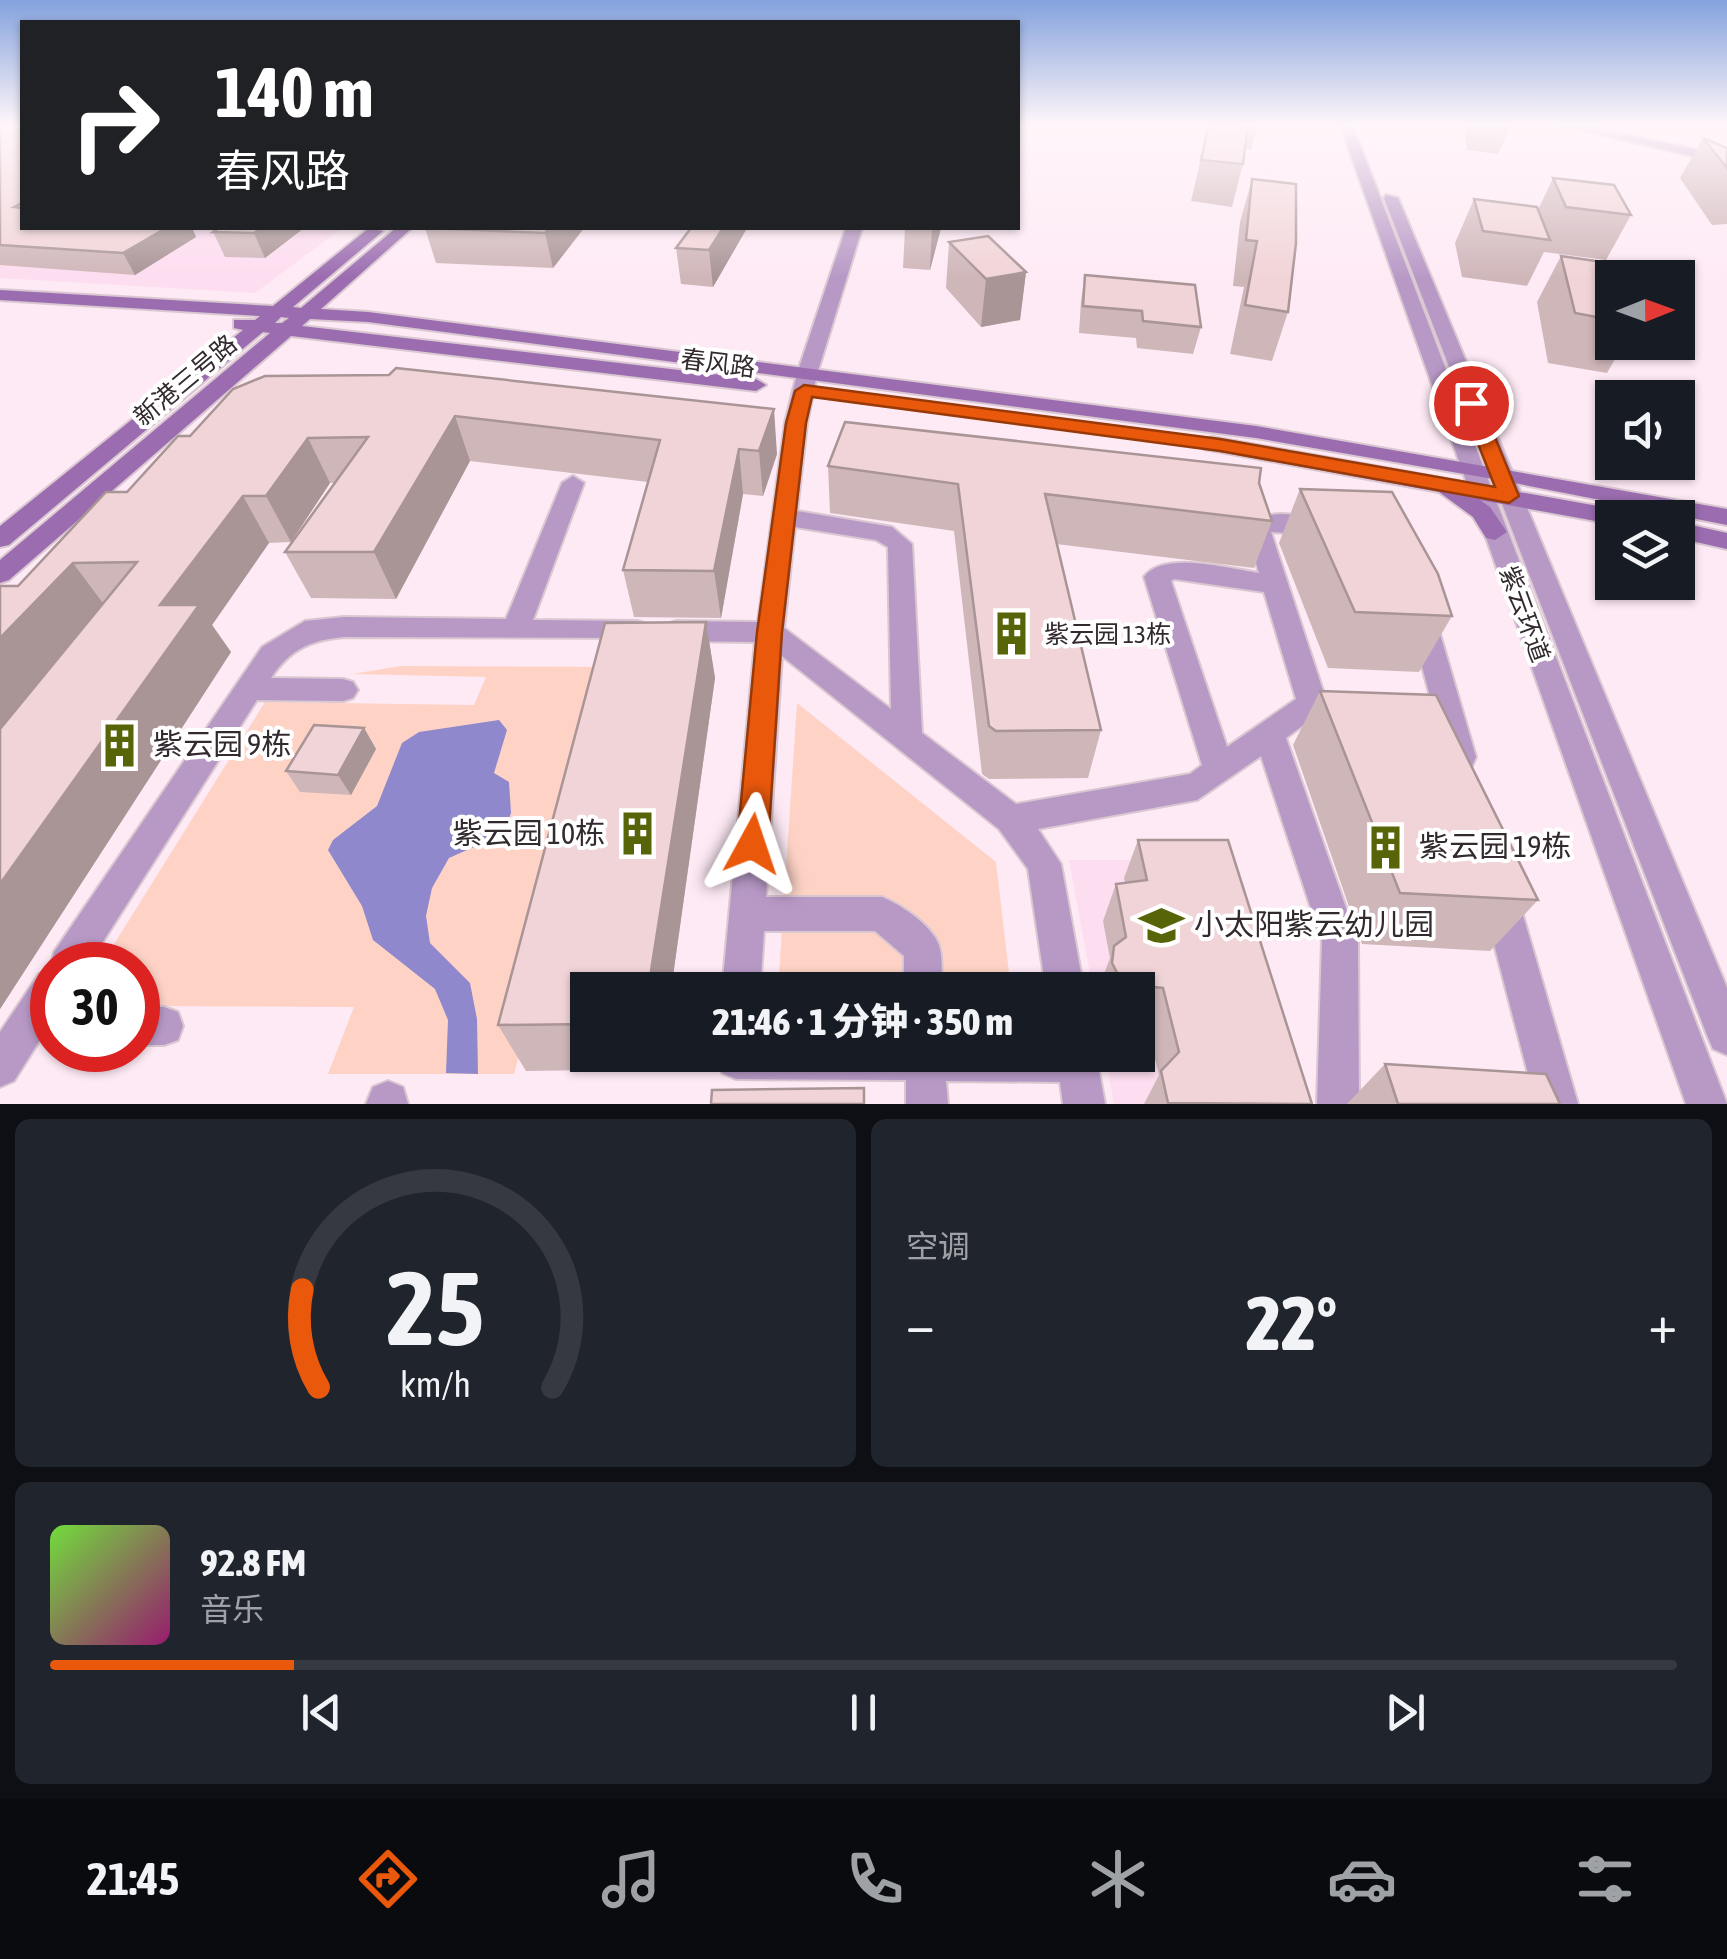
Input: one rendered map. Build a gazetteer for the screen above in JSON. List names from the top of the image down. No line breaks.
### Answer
{"streets":{"main road":["春风路","新港三号路"],"street":["紫云环道"]},"crossings":[["春风路","新港三号路"],["春风路","紫云环道"]],"places":{"building":["紫云园 13栋","紫云园 9栋","紫云园 10栋","紫云园 19栋"],"school or university":["小太阳紫云幼儿园"]},"north":"right","page":{"turn":["140 m","春风路"],"limit":"30","trip":"21:46 · 1 分钟 · 350 m","tile":"空调","heat":["−","22°","+"],"song":["92.8 FM","音乐"],"tabs":"21:45","gauge":["25","km/h"]}}
